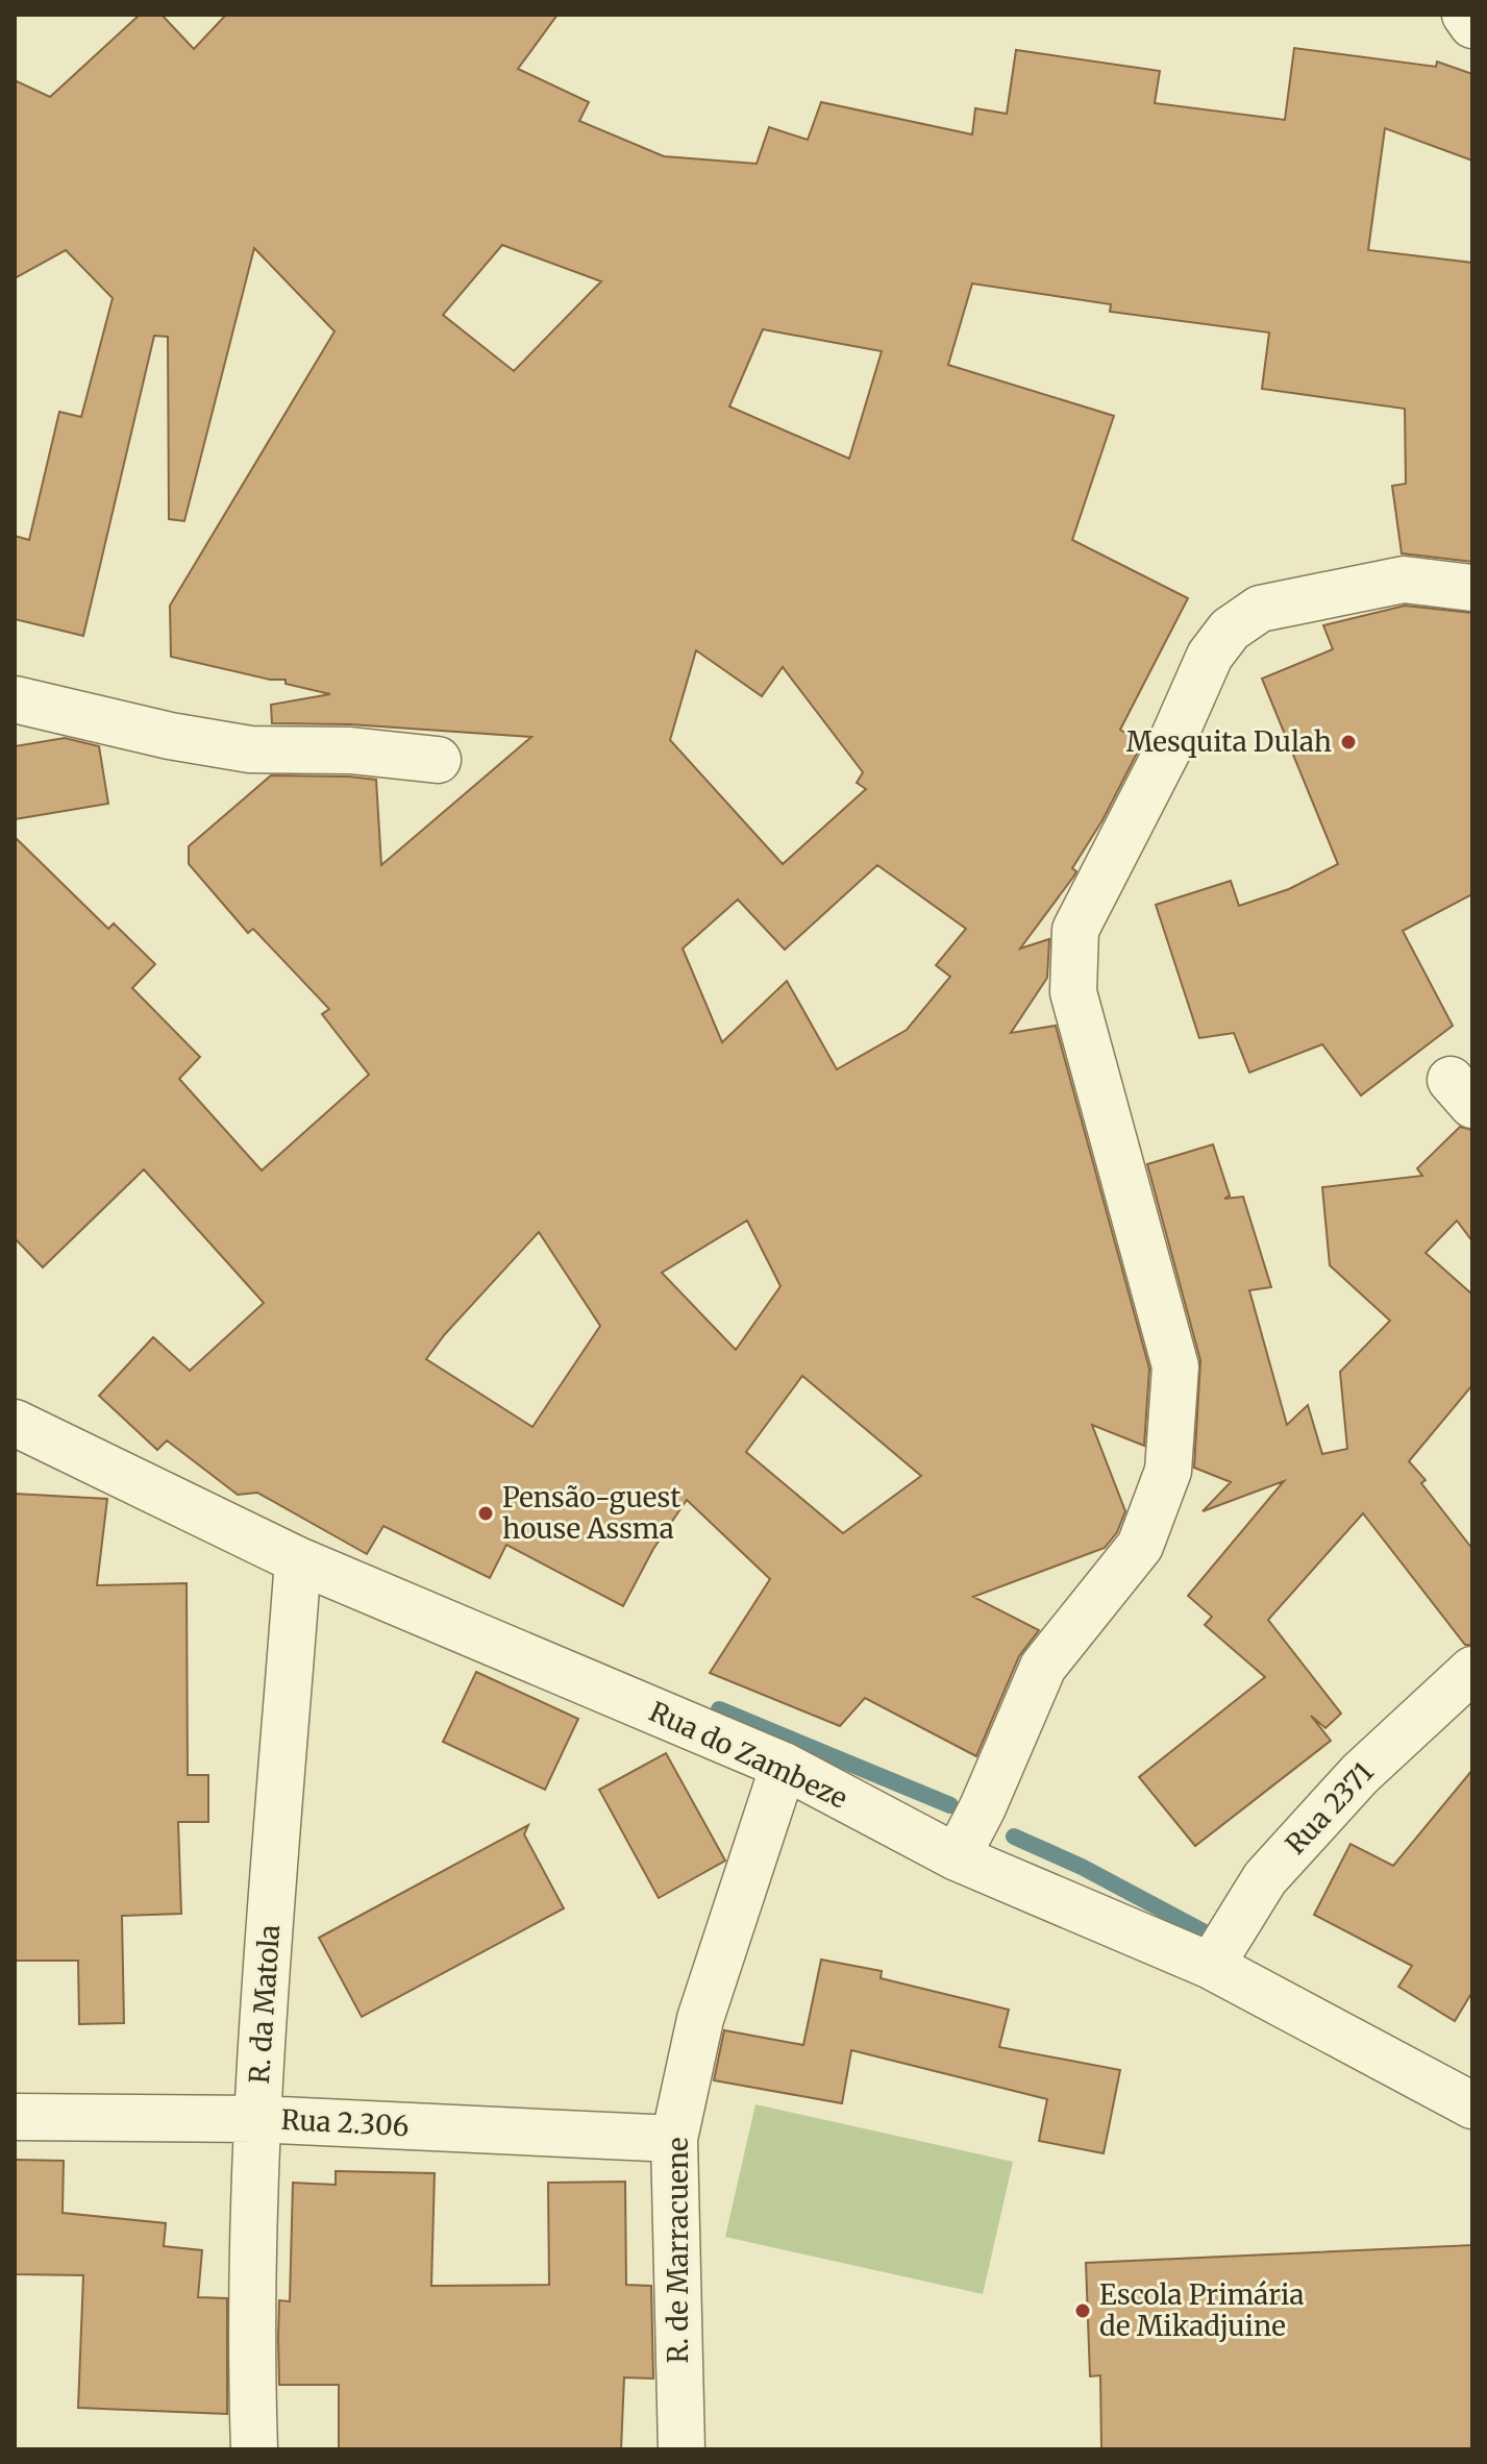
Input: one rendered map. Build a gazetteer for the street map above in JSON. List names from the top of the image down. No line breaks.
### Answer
{"streets":{"street":["Rua do Zambeze","Rua 2371","R. da Matola","Rua 2.306","R. de Marracuene"]},"crossings":[["Rua do Zambeze","Rua 2371"],["Rua do Zambeze","R. da Matola"],["Rua do Zambeze","R. de Marracuene"],["R. da Matola","Rua 2.306"],["Rua 2.306","R. de Marracuene"]],"places":["Mesquita Dulah","Pensão-guest house Assma","Escola Primária de Mikadjuine"]}
